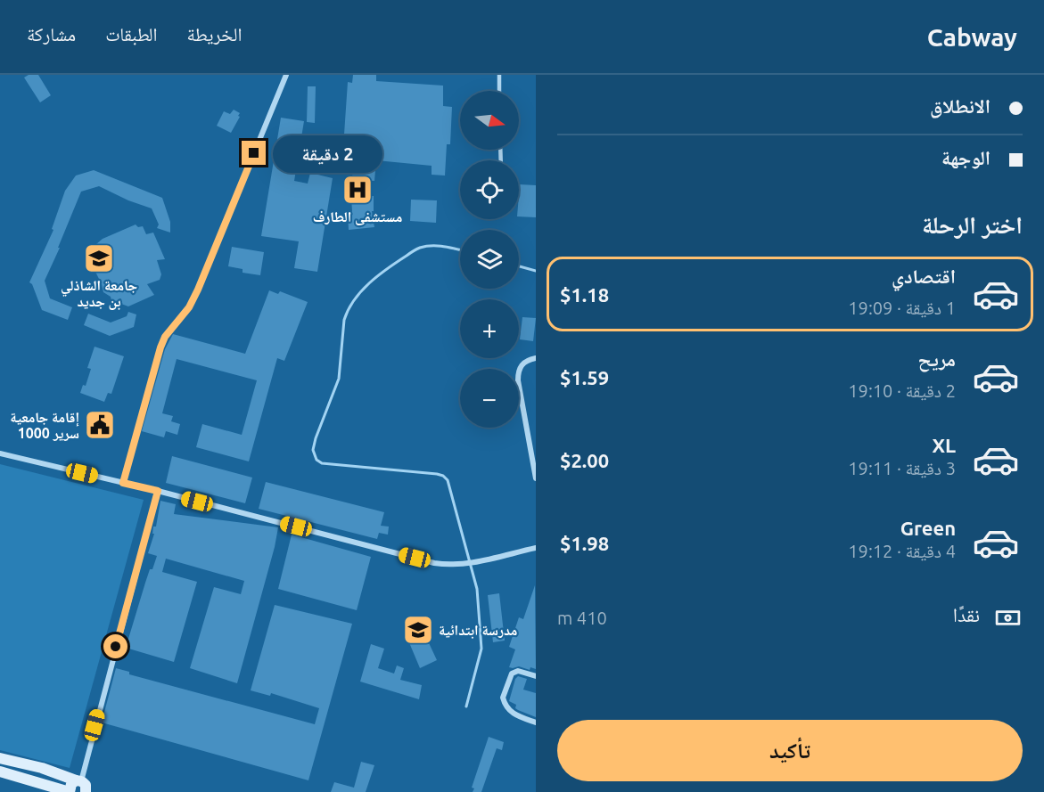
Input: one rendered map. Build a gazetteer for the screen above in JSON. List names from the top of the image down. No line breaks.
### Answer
{"places":{"hospital":["مستشفى الطارف"],"school or university":["جامعة الشاذلي بن جديد","مدرسة ابتدائية"],"public building":["إقامة جامعية 1000 سرير"]},"north":"right","page":{"header":"Cabway","nav":["الخريطة","الطبقات","مشاركة"],"banner":["الانطلاق","الوجهة"],"map_buttons":["+","−"],"bubble":"2 دقيقة","heading":"اختر الرحلة","list":[{"name":"اقتصادي","note":"1 دقيقة · 19:09","value":"$1.18"},{"name":"مريح","note":"2 دقيقة · 19:10","value":"$1.59"},{"name":"XL","note":"3 دقيقة · 19:11","value":"$2.00"},{"name":"Green","note":"4 دقيقة · 19:12","value":"$1.98"}],"pay":["نقدًا","410 m"],"buttons":"تأكيد"}}
